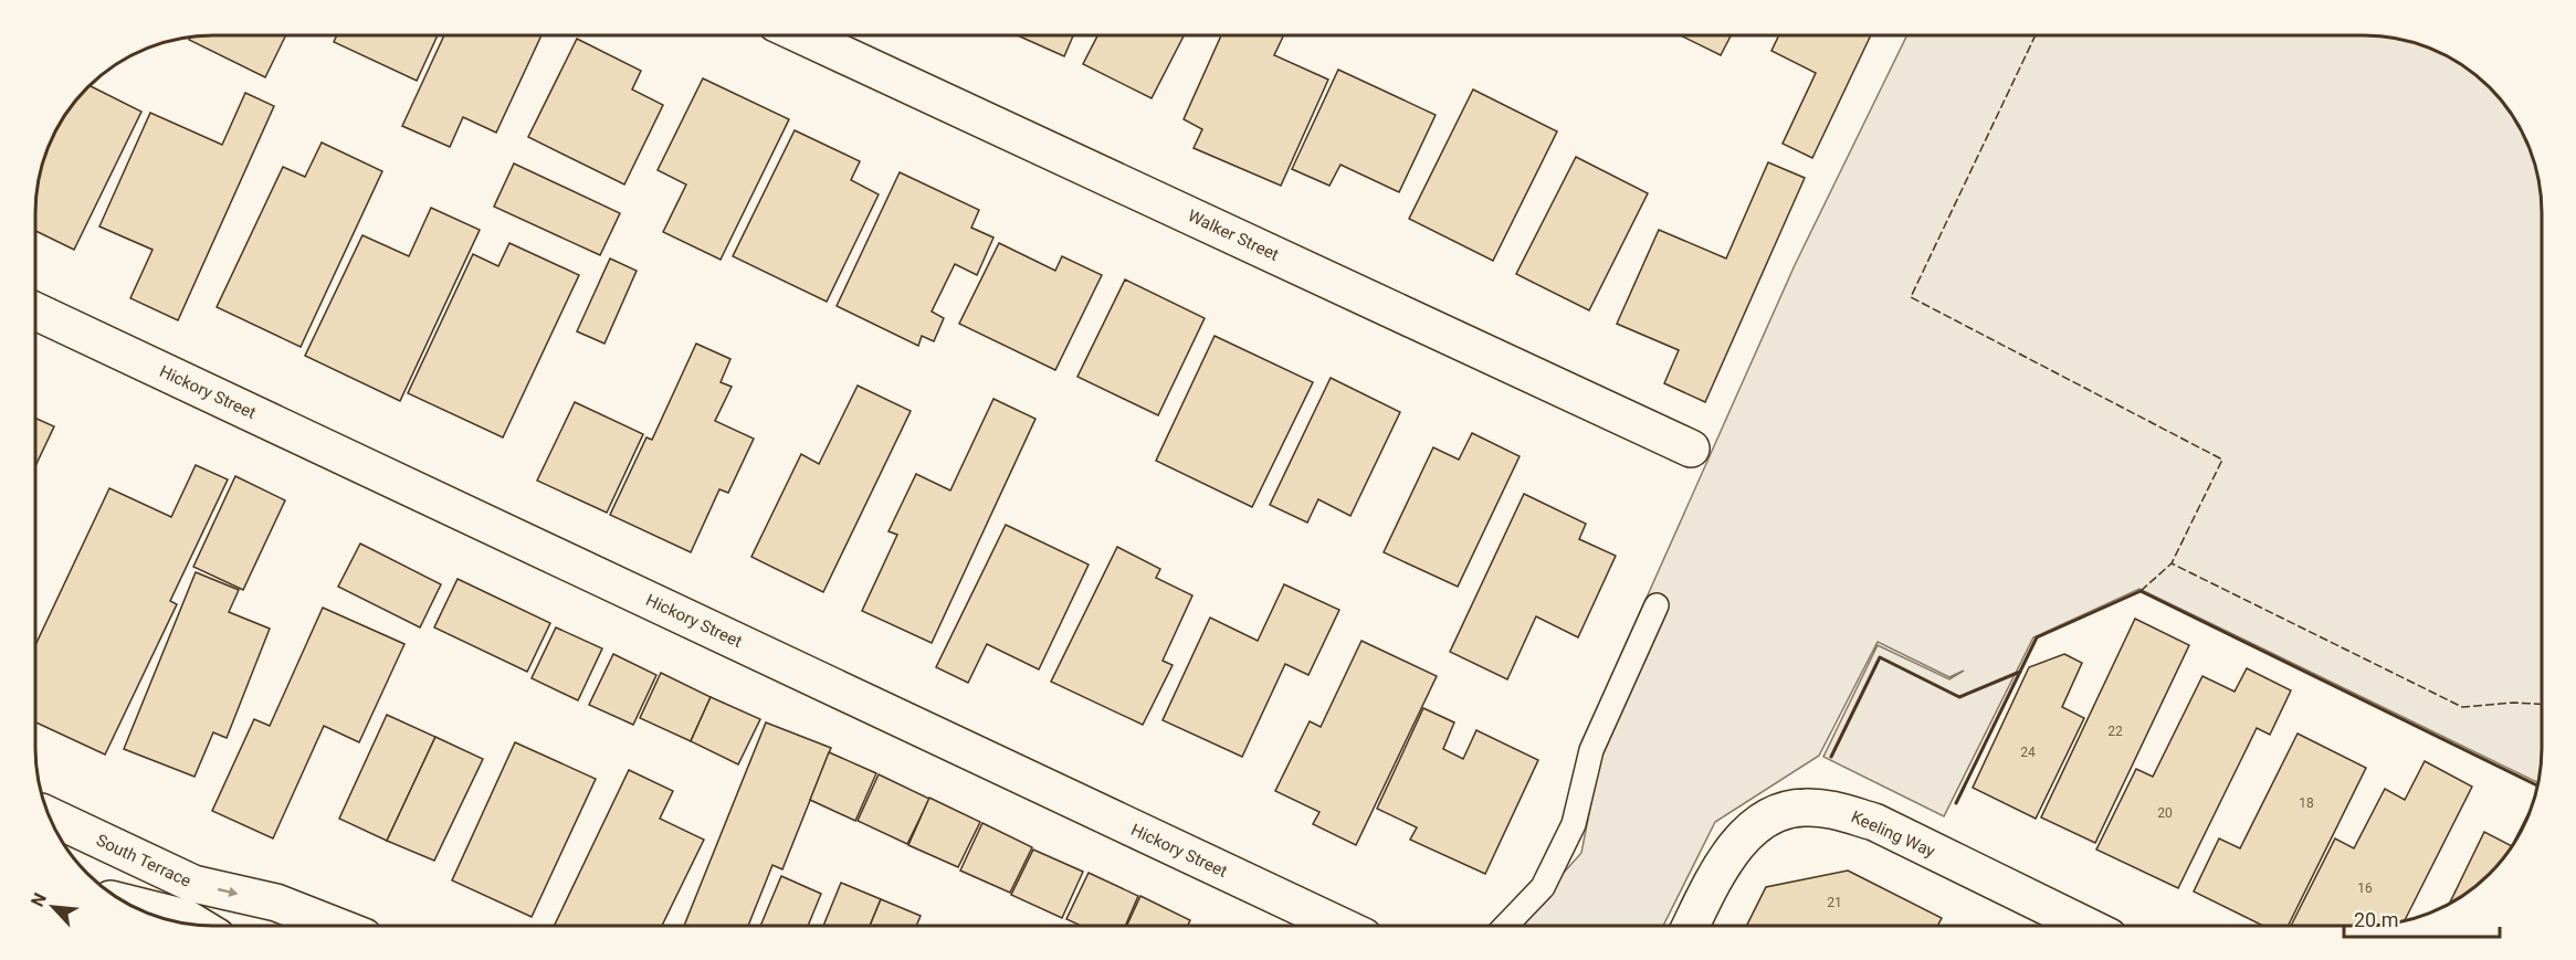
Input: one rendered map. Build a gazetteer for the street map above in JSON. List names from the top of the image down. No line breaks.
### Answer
{"streets":{"street":["Walker Street","Hickory Street","Keeling Way","South Terrace"]},"one_way":["South Terrace"],"house_numbers":["22","24","18","20","16","21"],"scale_bar":"20 m","north":"top left"}
